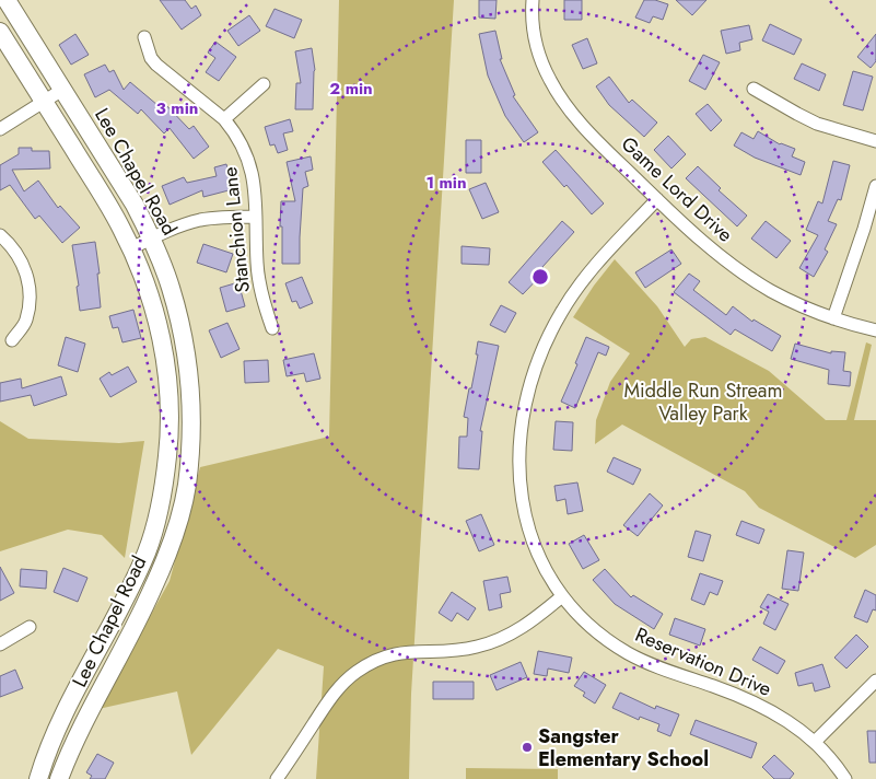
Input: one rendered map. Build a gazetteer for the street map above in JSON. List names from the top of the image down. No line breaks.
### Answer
{"streets":{"main road":["Lee Chapel Road"],"street":["Game Lord Drive","Stanchion Lane","Reservation Drive"]},"crossings":[["Game Lord Drive","Reservation Drive"]],"parks":["Middle Run Stream Valley Park"],"places":["Sangster Elementary School"],"rings":["2 min","3 min","1 min"]}
